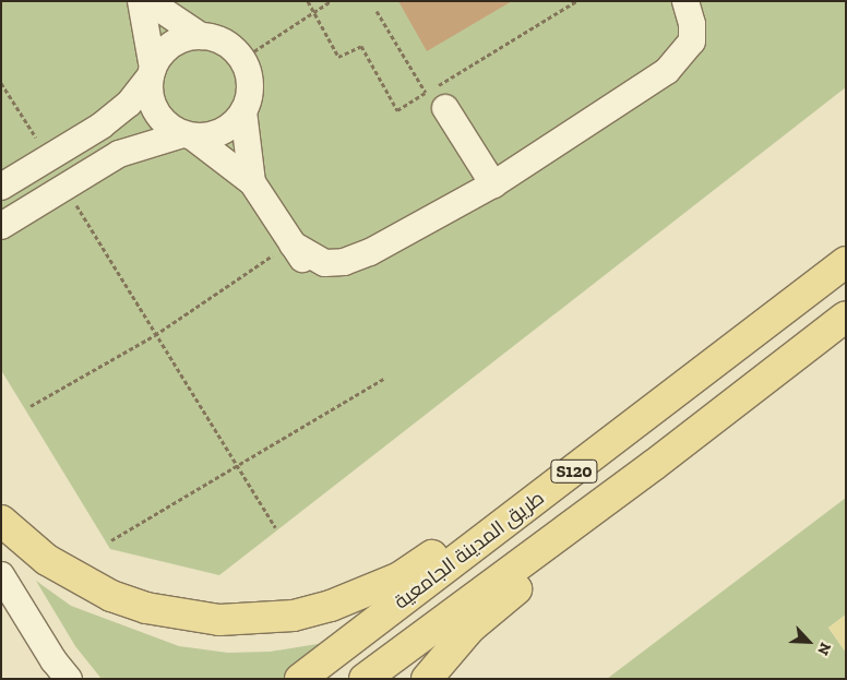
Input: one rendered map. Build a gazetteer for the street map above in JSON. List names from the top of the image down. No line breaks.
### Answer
{"streets":{"main road":["S120","طريق المدينة الجامعية"]},"north":"bottom right"}
